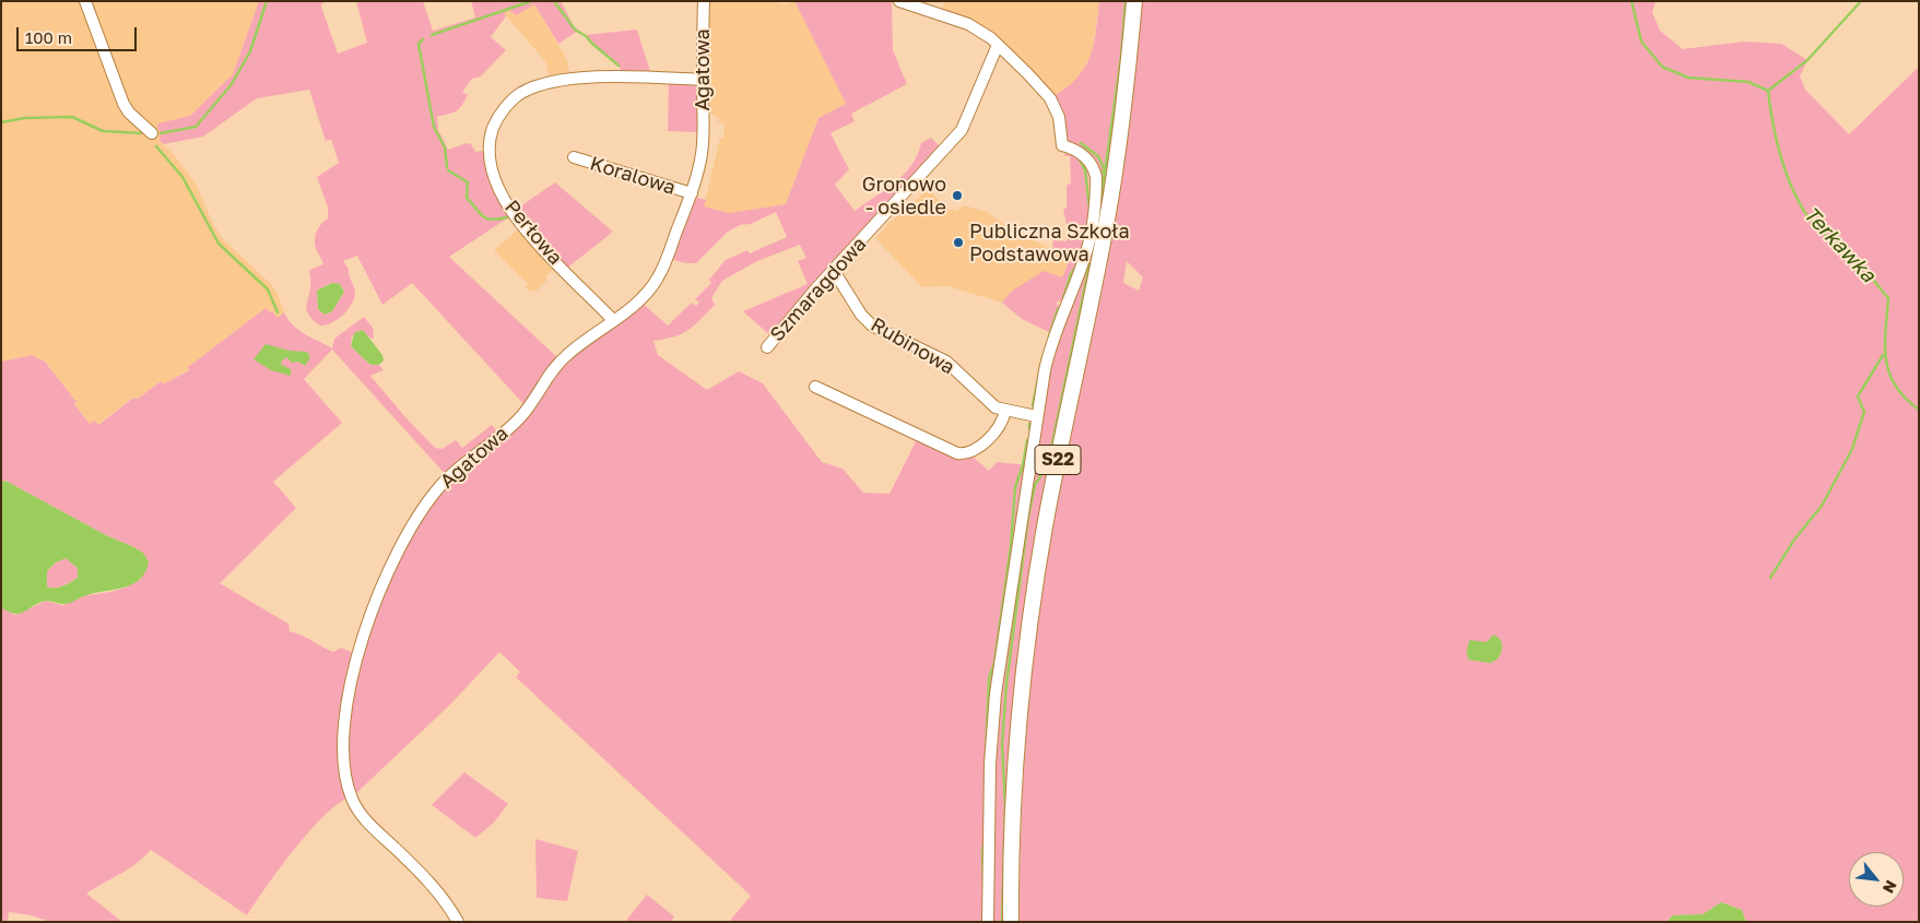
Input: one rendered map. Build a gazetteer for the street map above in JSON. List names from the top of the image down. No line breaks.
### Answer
{"streets":{"highway":["S22"],"street":["Agatowa","Koralowa","Perłowa","Szmaragdowa","Rubinowa"]},"crossings":[["Agatowa","Koralowa"],["Agatowa","Perłowa"],["Szmaragdowa","Rubinowa"]],"water":["Terkawka"],"places":["Gronowo - osiedle","Publiczna Szkoła Podstawowa"],"scale_bar":"100 m","north":"bottom right"}
